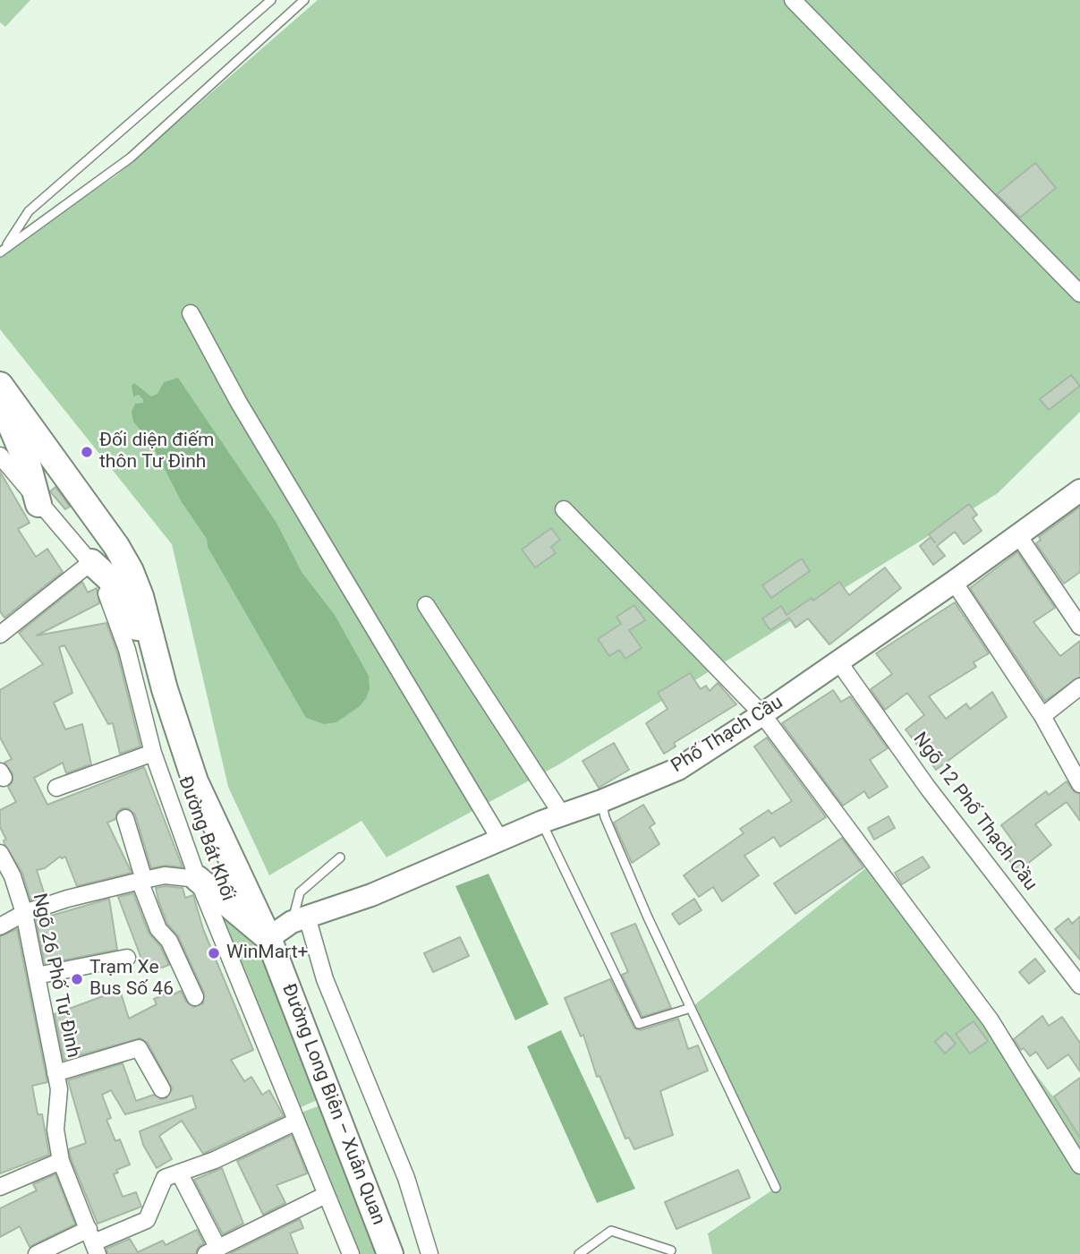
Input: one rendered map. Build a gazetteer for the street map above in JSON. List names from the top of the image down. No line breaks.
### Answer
{"streets":{"main road":["Đường Long Biên – Xuân Quan"],"street":["Phố Thạch Cầu","Ngõ 12 Phố Thạch Cầu","Đường Bát Khối","Ngõ 26 Phố Tư Đình"]},"crossings":[["Phố Thạch Cầu","Ngõ 12 Phố Thạch Cầu"],["Phố Thạch Cầu","Đường Long Biên – Xuân Quan"]],"places":["Đối diện điếm thôn Tư Đình","WinMart+","Trạm Xe Bus Số 46"]}
